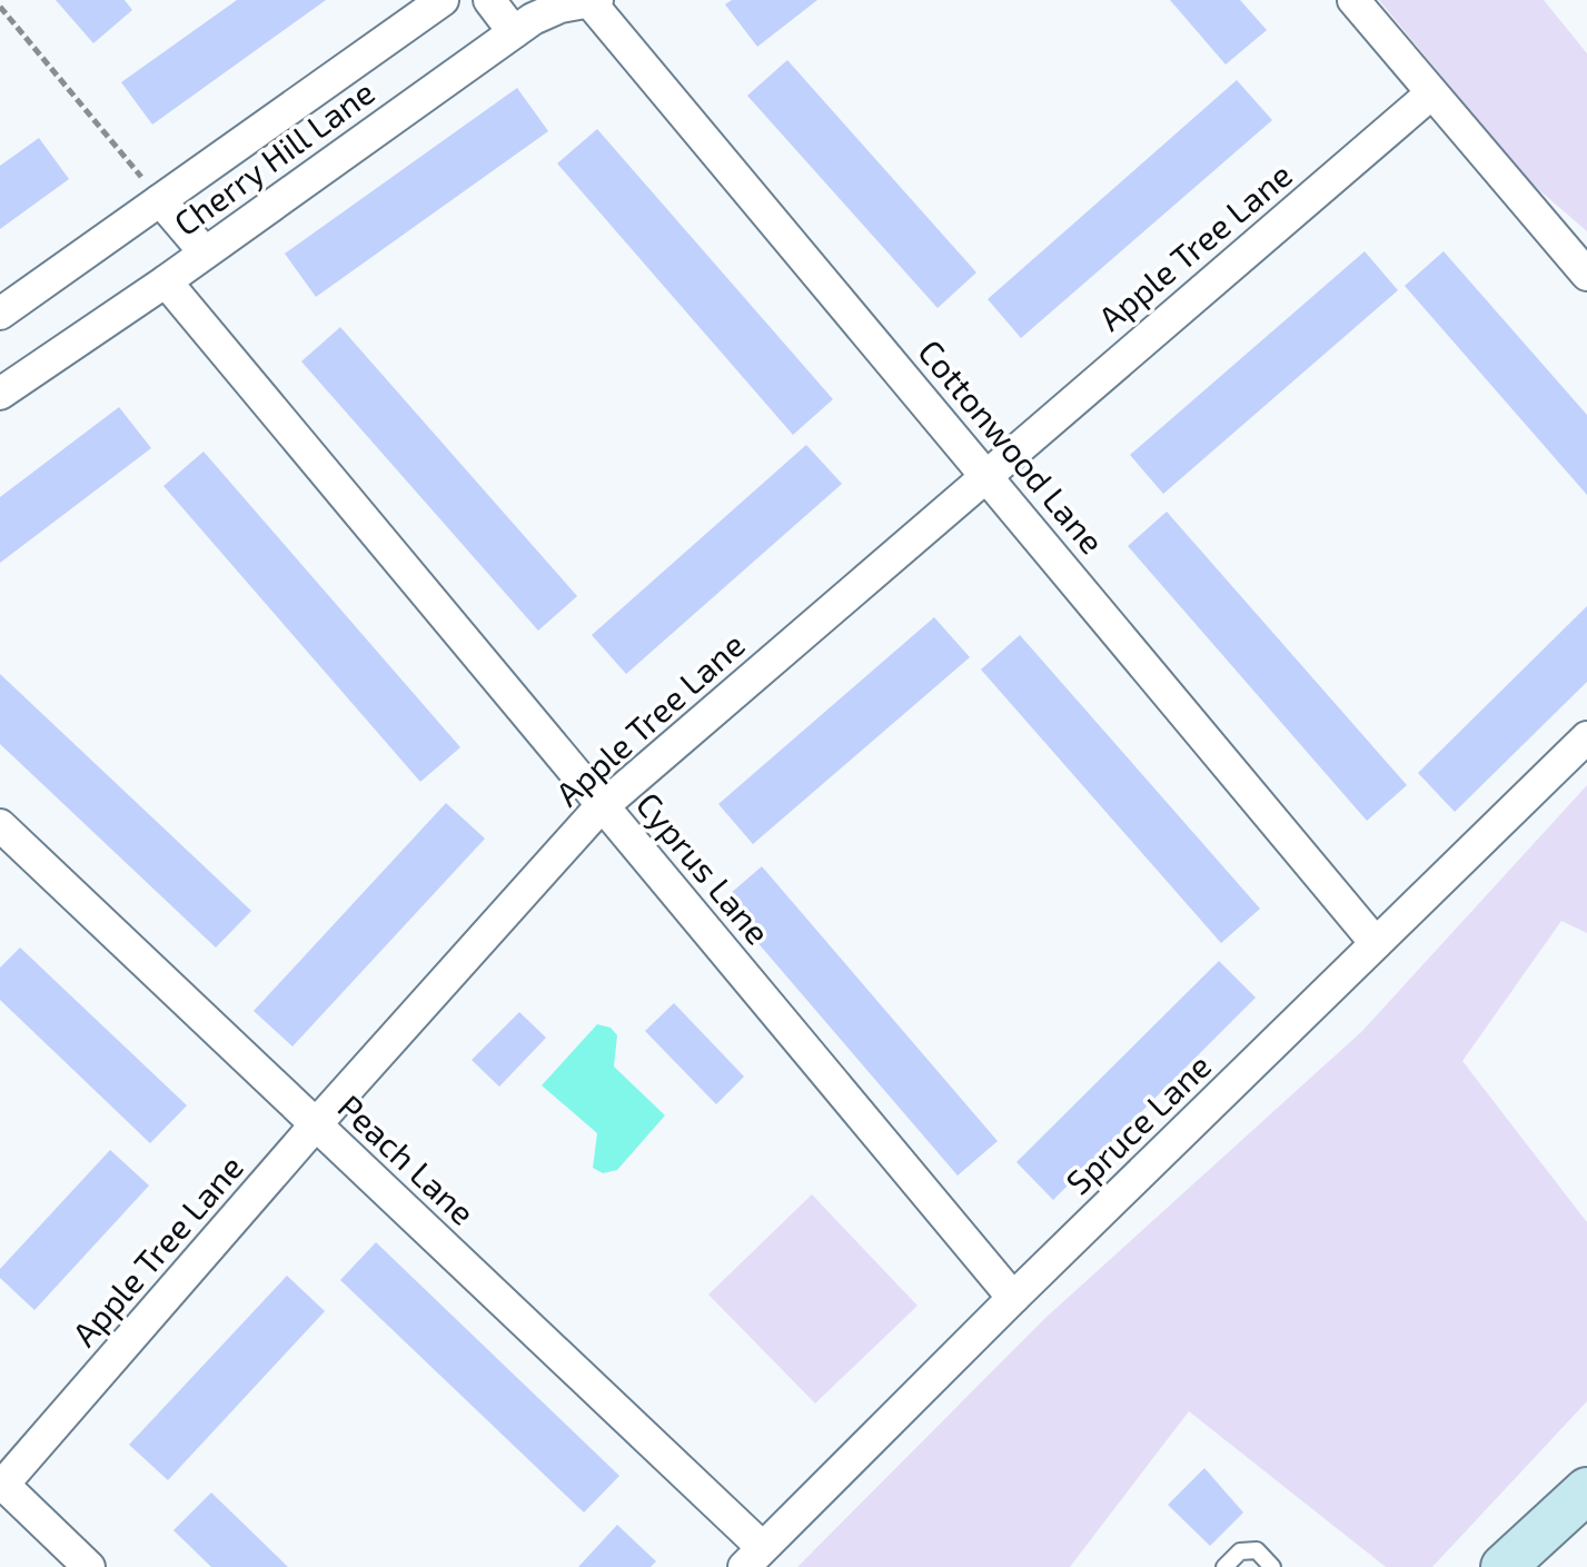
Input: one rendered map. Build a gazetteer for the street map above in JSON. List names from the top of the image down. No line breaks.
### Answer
{"streets":{"street":["Cherry Hill Lane","Apple Tree Lane","Cottonwood Lane","Cyprus Lane","Spruce Lane","Peach Lane"]},"crossings":[["Cherry Hill Lane","Cottonwood Lane"],["Cherry Hill Lane","Cyprus Lane"],["Apple Tree Lane","Cottonwood Lane"],["Apple Tree Lane","Cyprus Lane"],["Apple Tree Lane","Peach Lane"],["Cottonwood Lane","Spruce Lane"],["Cyprus Lane","Spruce Lane"],["Spruce Lane","Peach Lane"]]}
